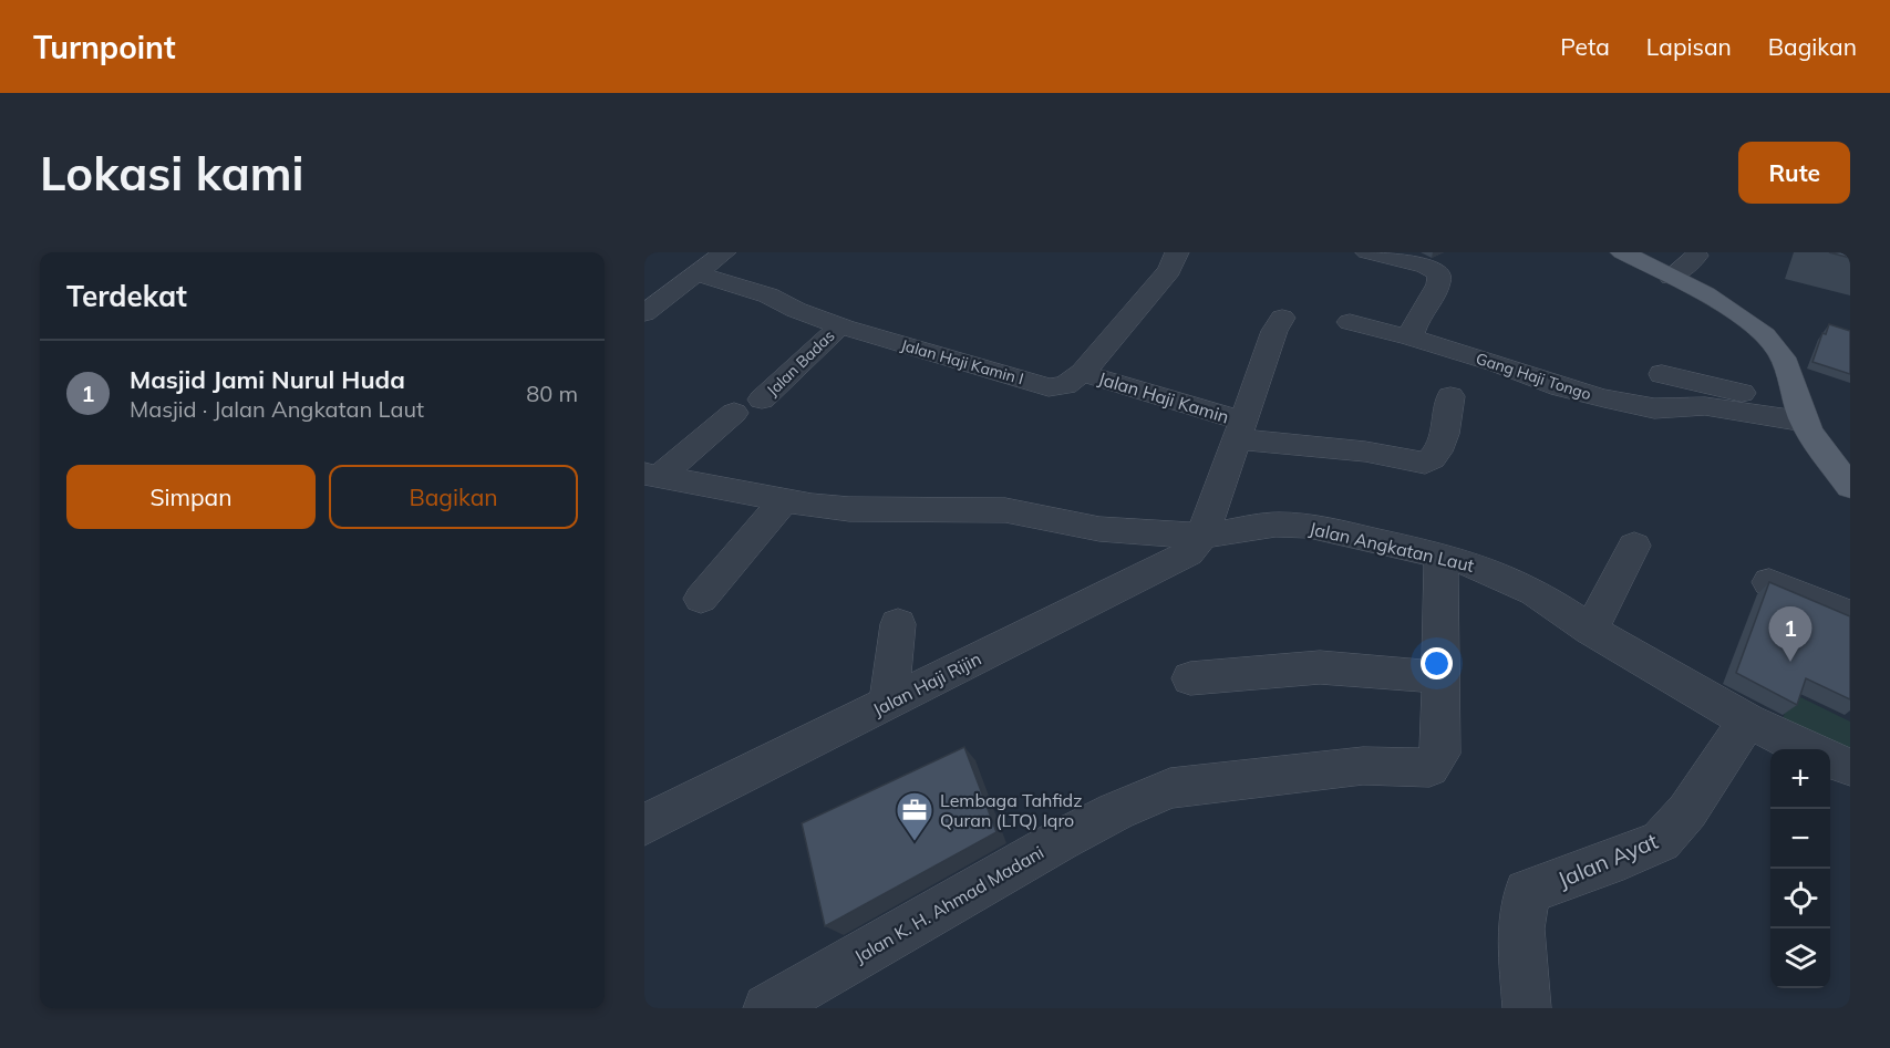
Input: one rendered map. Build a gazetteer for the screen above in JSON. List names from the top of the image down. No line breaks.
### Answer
{"streets":{"street":["Jalan Haji Kamin I","Jalan Badas","Gang Haji Tongo","Jalan Haji Kamin","Jalan Angkatan Laut","Jalan Haji Rijin","Jalan Ayat","Jalan K. H. Ahmad Madani"]},"crossings":[["Jalan Haji Kamin I","Jalan Badas"],["Jalan Haji Kamin I","Jalan Haji Kamin"],["Jalan Haji Kamin","Jalan Angkatan Laut"],["Jalan Haji Kamin","Jalan Haji Rijin"],["Jalan Angkatan Laut","Jalan Haji Rijin"],["Jalan Angkatan Laut","Jalan Ayat"],["Jalan Angkatan Laut","Jalan K. H. Ahmad Madani"]],"places":{"office":["Lembaga Tahfidz Quran (LTQ) Iqro"]},"page":{"header":"Turnpoint","nav":["Peta","Lapisan","Bagikan"],"buttons":["Rute",["Simpan","Bagikan"]],"title":"Lokasi kami","heading":"Terdekat","list":[{"mark":"1","name":"Masjid Jami Nurul Huda","note":"Masjid · Jalan Angkatan Laut","value":"80 m"}],"pins":"1","map_buttons":["+","−"]}}
